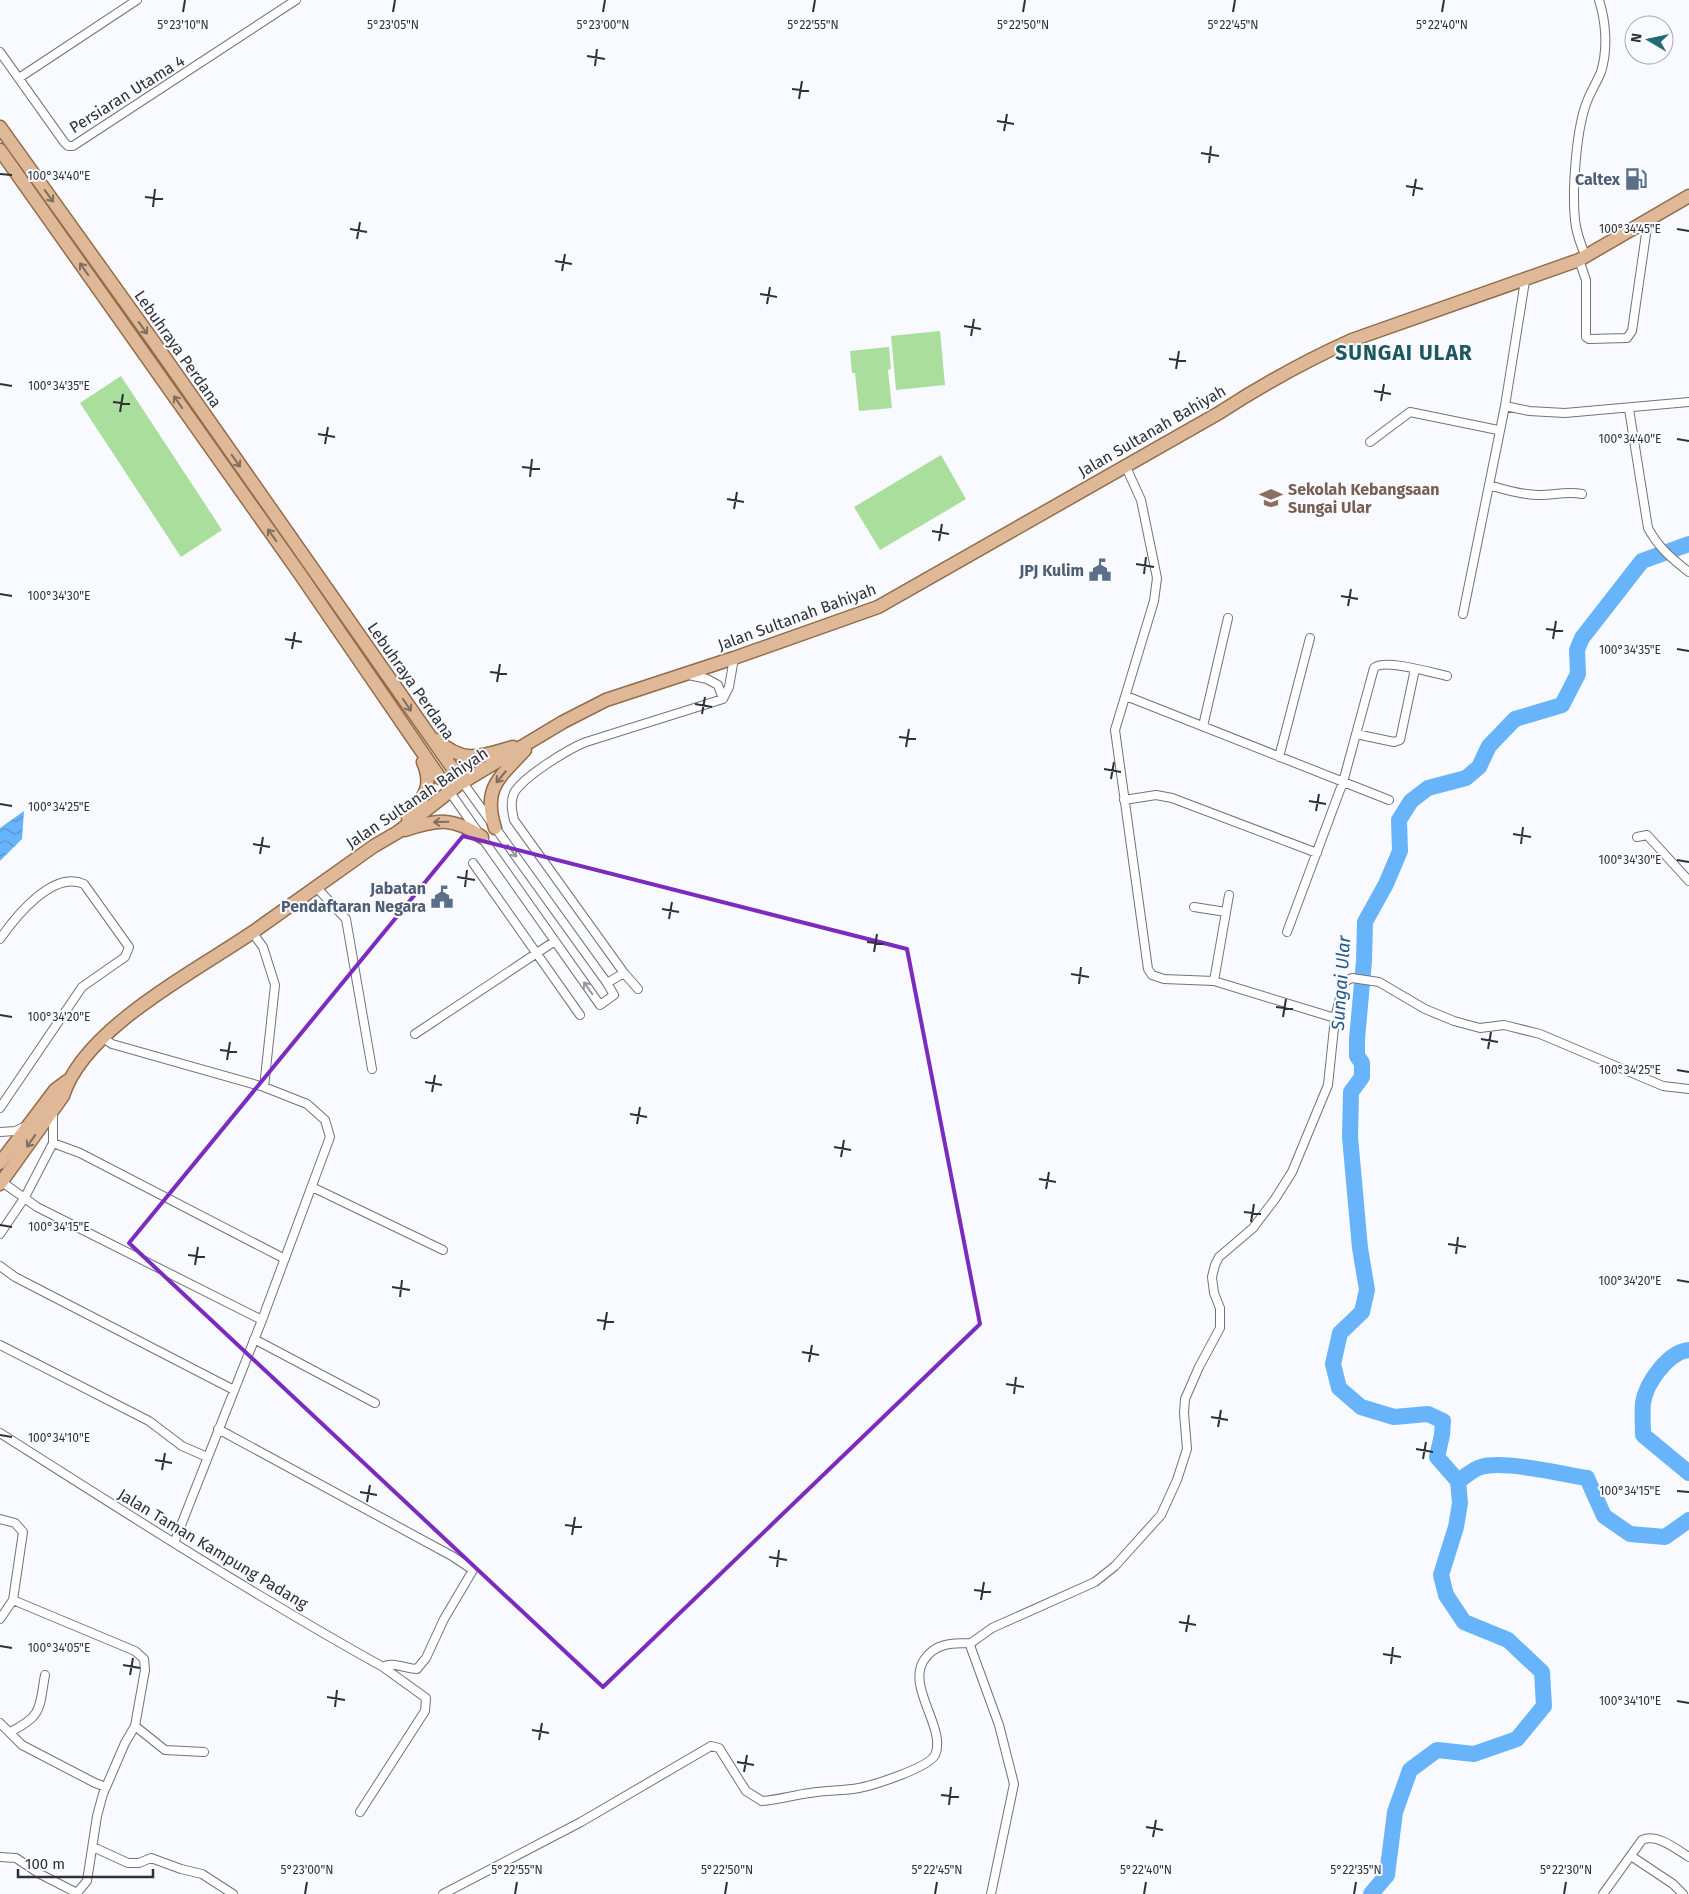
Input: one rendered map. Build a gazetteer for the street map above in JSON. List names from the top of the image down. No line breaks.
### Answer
{"streets":{"main road":["Lebuhraya Perdana","Jalan Sultanah Bahiyah"],"street":["Persiaran Utama 4","Jalan Taman Kampung Padang"]},"crossings":[["Lebuhraya Perdana","Jalan Sultanah Bahiyah"]],"districts":["SUNGAI ULAR"],"water":["Sungai Ular"],"places":{"fuel station":["Caltex"],"school or university":["Sekolah Kebangsaan Sungai Ular"],"public building":["JPJ Kulim","Jabatan Pendaftaran Negara"]},"scale_bar":"100 m","north":"left","coordinates":["5°23'10\"N","5°23'05\"N","5°23'00\"N","5°22'55\"N","5°22'50\"N","5°22'45\"N","5°22'40\"N","100°34'40\"E","100°34'45\"E","100°34'35\"E","100°34'30\"E","100°34'25\"E","100°34'20\"E","100°34'15\"E","100°34'10\"E","100°34'05\"E","5°22'35\"N","5°22'30\"N"]}
